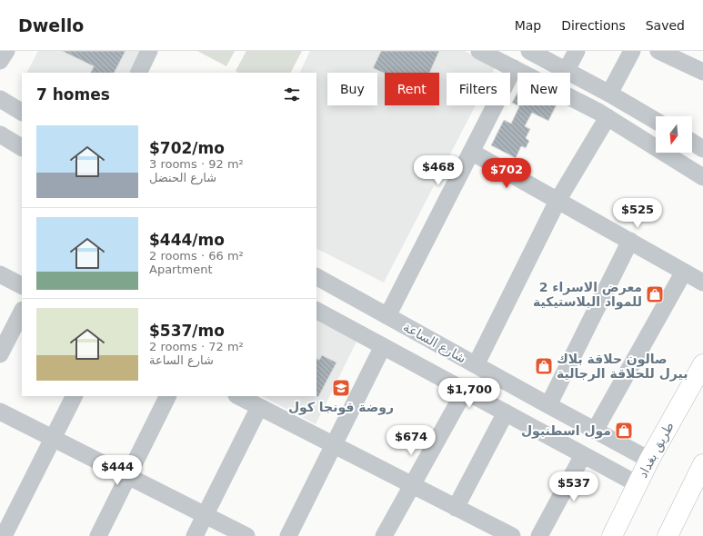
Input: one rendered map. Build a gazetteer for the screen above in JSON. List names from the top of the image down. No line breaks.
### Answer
{"streets":{"main road":["طريق بغداد"],"street":["شارع الساعة"]},"crossings":[["شارع الساعة","طريق بغداد"]],"places":{"shop":["معرض الاسراء 2 للمواد البلاستيكية","صالون حلاقة بلاك بيرل للحلاقة الرجالية","مول اسطنبول"],"school or university":["روضة قونجا كول"]},"north":"bottom","page":{"header":"Dwello","nav":["Map","Directions","Saved"],"chip":["Buy","Rent","Filters","New"],"heading":"7 homes","list":[{"name":"$702/mo","note":"3 rooms · 92 m² · شارع الحنضل"},{"name":"$444/mo","note":"2 rooms · 66 m² · Apartment"},{"name":"$537/mo","note":"2 rooms · 72 m² · شارع الساعة"}],"price":["$468","$702","$525","$1,700","$674","$444","$537"]}}
